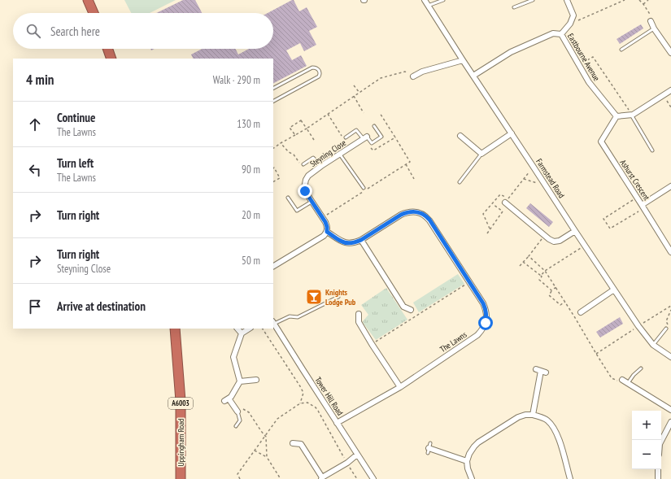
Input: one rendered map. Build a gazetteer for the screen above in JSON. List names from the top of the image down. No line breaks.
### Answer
{"streets":{"highway":["A6003","Uppingham Road"],"street":["Eastbourne Avenue","Steyning Close","Farmstead Road","Ashurst Crescent","The Lawns","Tower Hill Road"]},"crossings":[["Eastbourne Avenue","Farmstead Road"],["Eastbourne Avenue","Ashurst Crescent"],["The Lawns","Tower Hill Road"]],"places":{"bar":["Knights Lodge Pub"]},"page":{"search":"Search here","heading":["4 min","Walk · 290 m"],"list":[["Continue","The Lawns","130 m"],["Turn left","The Lawns","90 m"],["Turn right","20 m"],["Turn right","Steyning Close","50 m"],"Arrive at destination"],"map_buttons":["+","−"]}}
